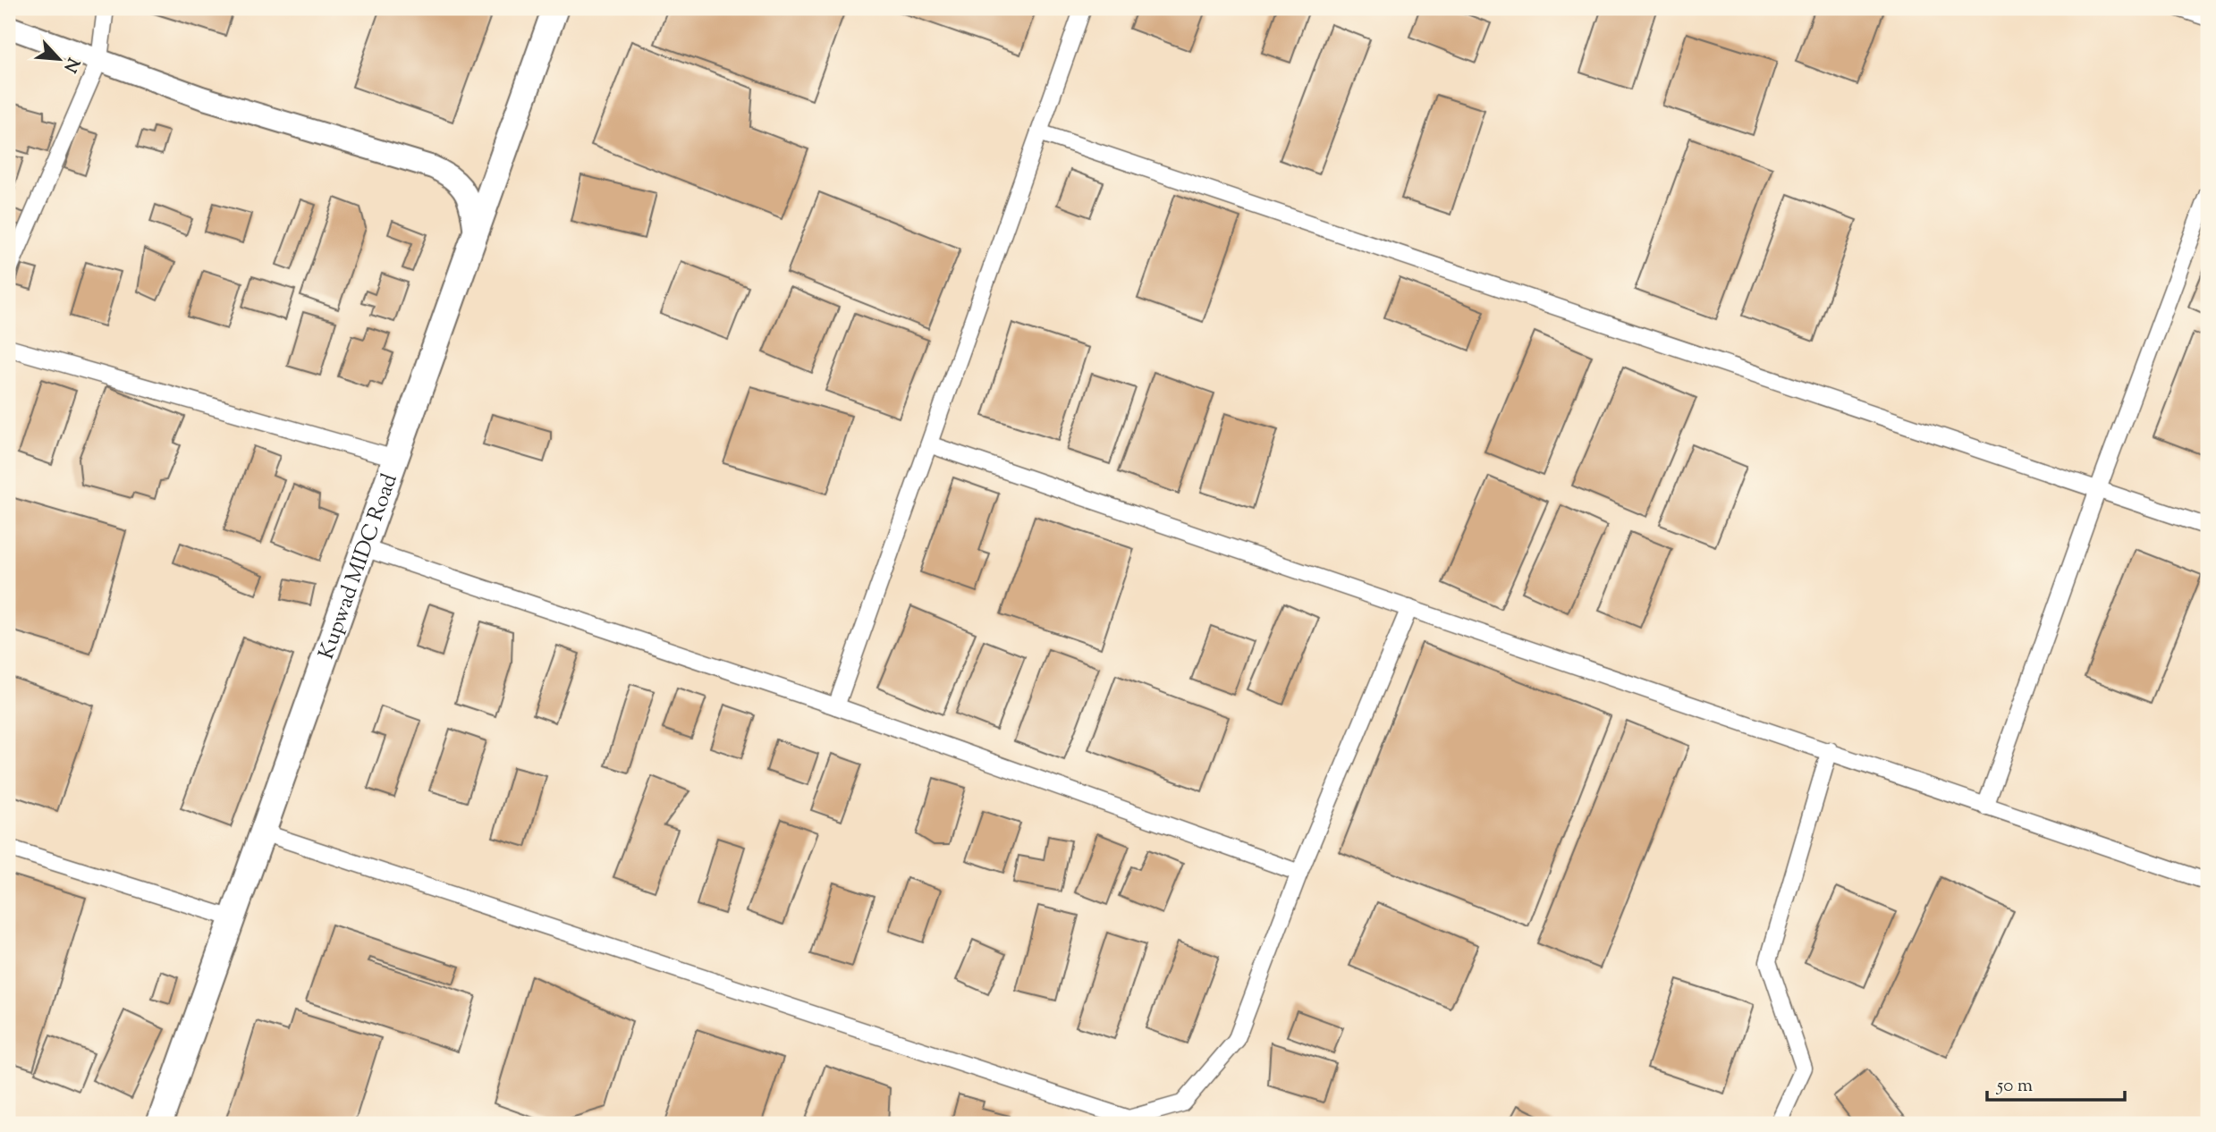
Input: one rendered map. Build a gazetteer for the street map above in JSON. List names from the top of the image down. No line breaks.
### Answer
{"streets":{"main road":["Kupwad MIDC Road"]},"scale_bar":"50 m","north":"bottom right"}
